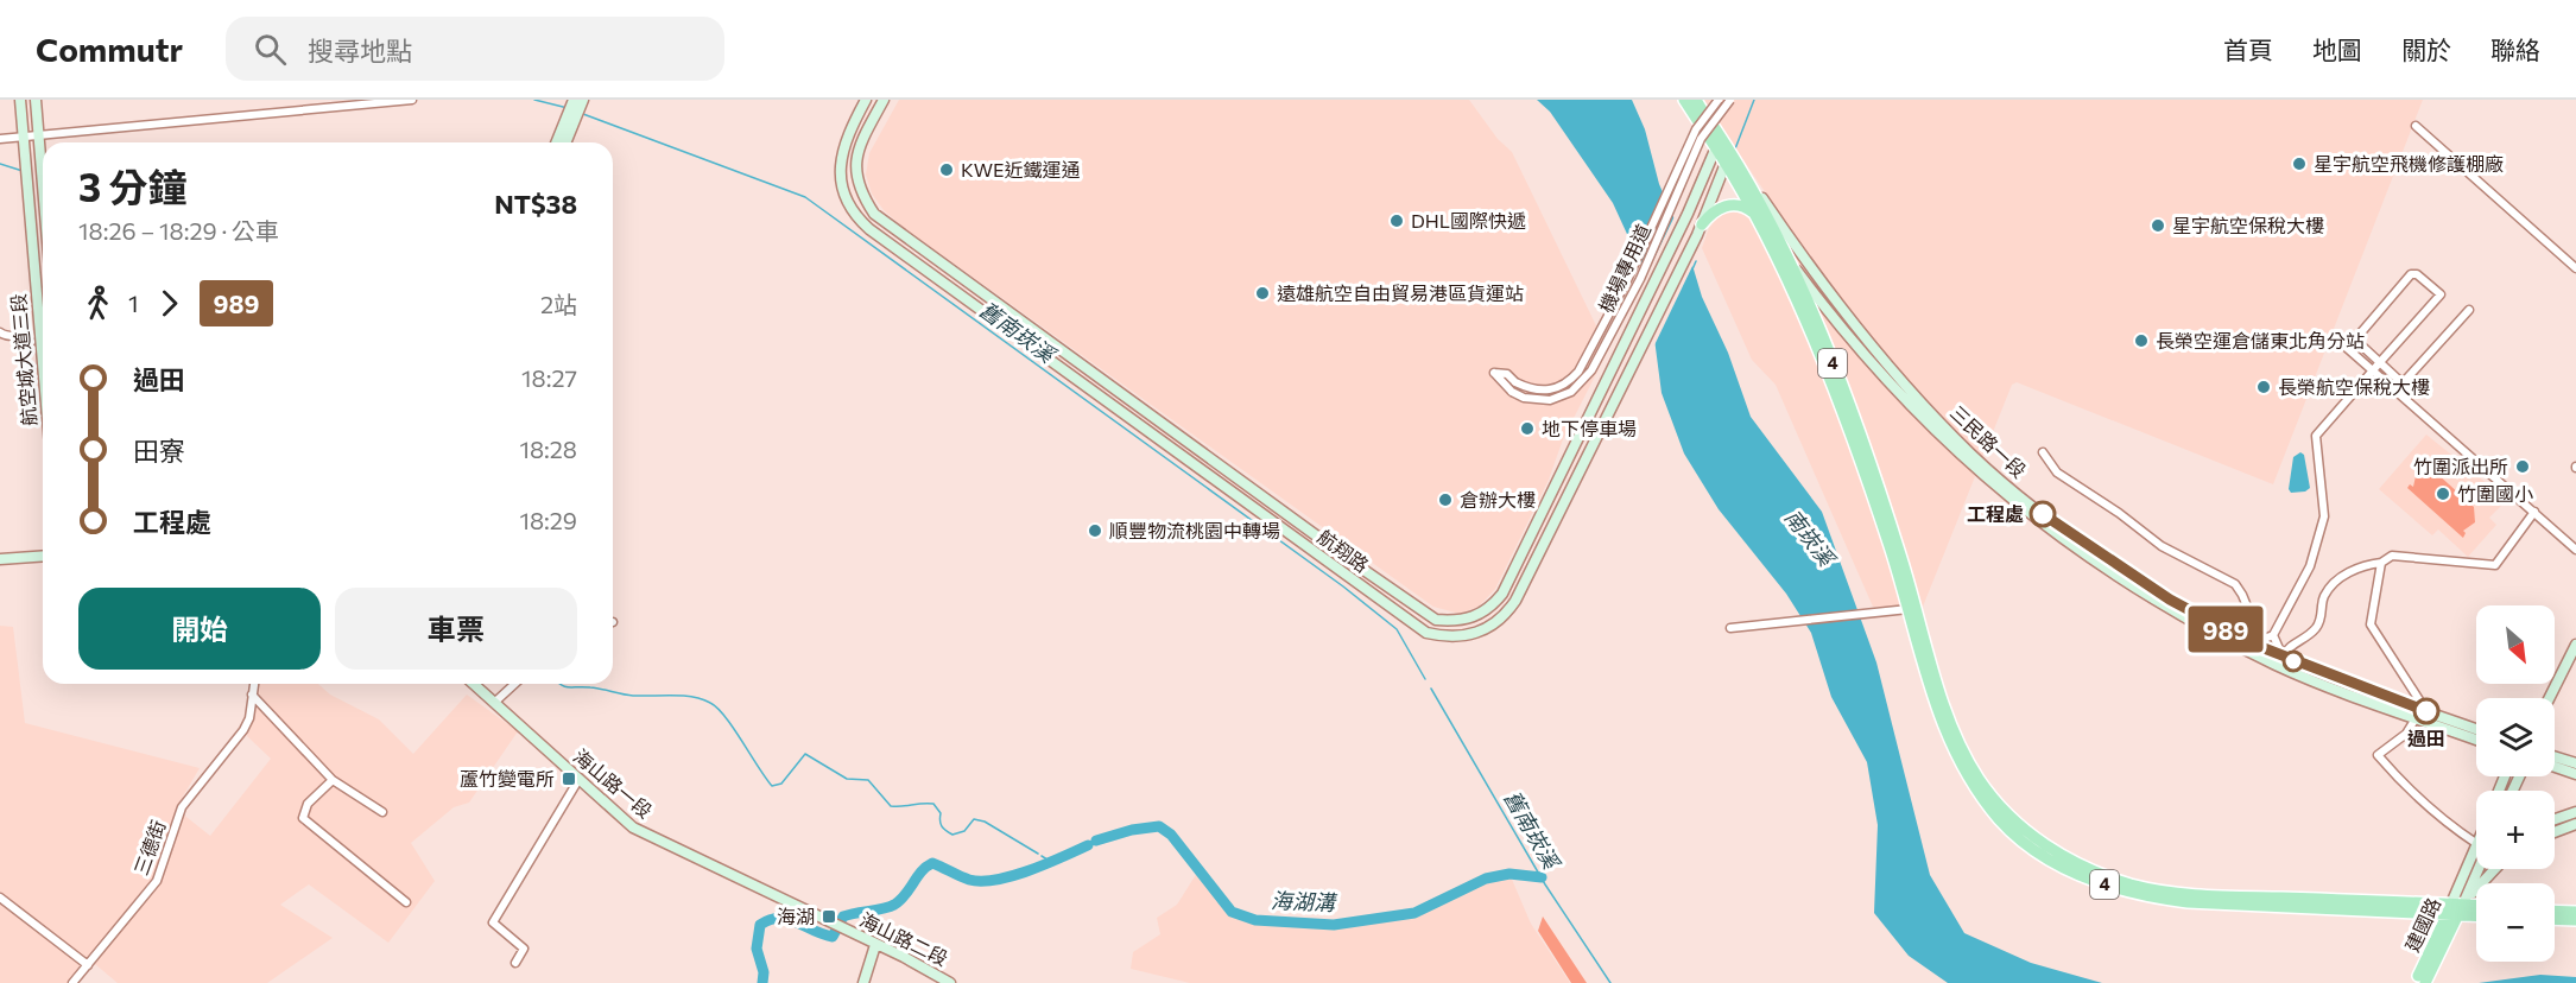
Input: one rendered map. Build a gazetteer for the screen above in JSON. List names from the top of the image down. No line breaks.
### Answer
{"streets":{"main road":["4","三民路一段","建國路"],"street":["機場專用道","航空城大道三段","航翔路","海山路一段","三德街","海山路二段"]},"crossings":[["4","三民路一段"],["4","航翔路"],["4","建國路"],["三民路一段","航翔路"],["海山路一段","海山路二段"]],"water":["舊南崁溪","南崁溪","海湖溝"],"places":{"other":["星宇航空飛機修護棚廠","KWE近鐵運通","DHL國際快遞","星宇航空保稅大樓","遠雄航空自由貿易港區貨運站","長榮空運倉儲東北角分站","長榮航空保稅大樓","地下停車場","竹圍派出所","竹圍國小","倉辦大樓","工程處","順豐物流桃園中轉場","過田"],"transit":["蘆竹變電所","海湖"]},"lines":["bus line 989"],"north":"bottom right","page":{"header":"Commutr","search":"搜尋地點","nav":["首頁","地圖","關於","聯絡"],"on_map":"989","heading":["3 分鐘","18:26 – 18:29 · 公車","NT$38"],"legs":["1","989","2站"],"list":[{"name":"過田","value":"18:27"},{"name":"田寮","value":"18:28"},{"name":"工程處","value":"18:29"}],"buttons":["開始","車票"],"map_buttons":["+","−"]}}
